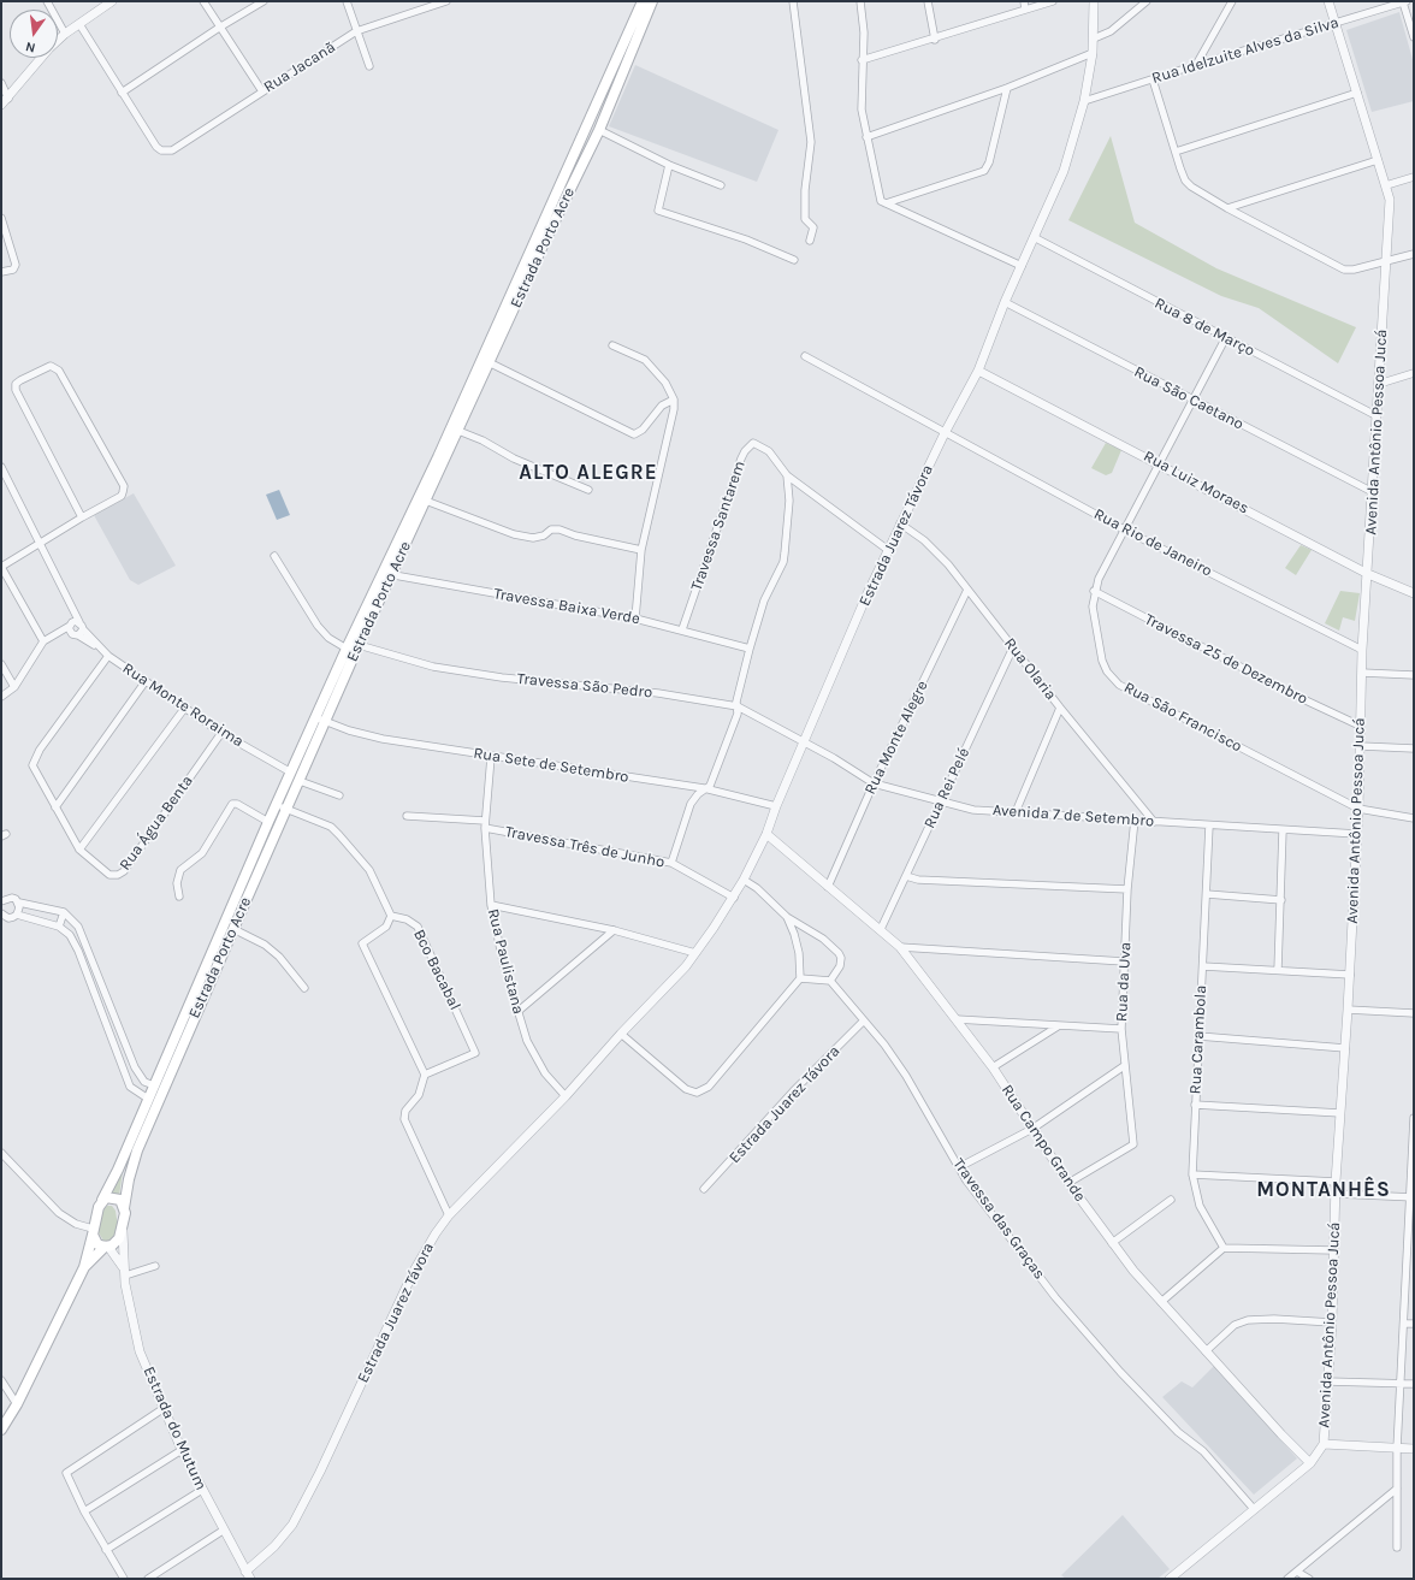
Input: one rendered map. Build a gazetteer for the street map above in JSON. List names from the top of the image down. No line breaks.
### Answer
{"streets":{"main road":["Estrada Porto Acre"],"street":["Rua Idelzuite Alves da Silva","Rua Jacanã","Rua 8 de Março","Rua São Caetano","Avenida Antônio Pessoa Jucá","Rua Luiz Moraes","Travessa Santarem","Estrada Juarez Távora","Rua Rio de Janeiro","Travessa Baixa Verde","Travessa 25 de Dezembro","Rua Olaria","Travessa São Pedro","Rua Monte Roraima","Rua São Francisco","Rua Monte Alegre","Rua Sete de Setembro","Rua Rei Pelé","Avenida 7 de Setembro","Rua Água Benta","Travessa Três de Junho","Rua Paulistana","Bco Bacabal","Rua da Uva","Rua Carambola","Rua Campo Grande","Travessa das Graças","Estrada do Mutum"]},"crossings":[["Rua Idelzuite Alves da Silva","Avenida Antônio Pessoa Jucá"],["Rua Idelzuite Alves da Silva","Estrada Juarez Távora"],["Estrada Porto Acre","Travessa Baixa Verde"],["Estrada Porto Acre","Travessa São Pedro"],["Estrada Porto Acre","Rua Monte Roraima"],["Estrada Porto Acre","Rua Sete de Setembro"],["Estrada Porto Acre","Estrada do Mutum"],["Rua 8 de Março","Avenida Antônio Pessoa Jucá"],["Rua 8 de Março","Estrada Juarez Távora"],["Rua 8 de Março","Rua São Francisco"],["Rua São Caetano","Avenida Antônio Pessoa Jucá"],["Rua São Caetano","Estrada Juarez Távora"],["Rua São Caetano","Rua São Francisco"],["Avenida Antônio Pessoa Jucá","Rua Luiz Moraes"],["Avenida Antônio Pessoa Jucá","Rua Rio de Janeiro"],["Avenida Antônio Pessoa Jucá","Travessa 25 de Dezembro"],["Avenida Antônio Pessoa Jucá","Rua São Francisco"],["Avenida Antônio Pessoa Jucá","Avenida 7 de Setembro"],["Avenida Antônio Pessoa Jucá","Rua Campo Grande"],["Avenida Antônio Pessoa Jucá","Travessa das Graças"],["Rua Luiz Moraes","Estrada Juarez Távora"],["Rua Luiz Moraes","Rua São Francisco"],["Travessa Santarem","Travessa Baixa Verde"],["Estrada Juarez Távora","Rua Rio de Janeiro"],["Estrada Juarez Távora","Rua Olaria"],["Estrada Juarez Távora","Travessa São Pedro"],["Estrada Juarez Távora","Rua Sete de Setembro"],["Estrada Juarez Távora","Avenida 7 de Setembro"],["Estrada Juarez Távora","Travessa Três de Junho"],["Estrada Juarez Távora","Rua Paulistana"],["Estrada Juarez Távora","Rua Campo Grande"],["Estrada Juarez Távora","Travessa das Graças"],["Estrada Juarez Távora","Estrada do Mutum"],["Rua Rio de Janeiro","Rua São Francisco"],["Travessa 25 de Dezembro","Rua São Francisco"],["Rua Olaria","Rua Monte Alegre"],["Rua Olaria","Rua Rei Pelé"],["Rua Olaria","Avenida 7 de Setembro"],["Travessa São Pedro","Avenida 7 de Setembro"],["Rua Monte Roraima","Rua Água Benta"],["Rua Monte Alegre","Avenida 7 de Setembro"],["Rua Monte Alegre","Rua Campo Grande"],["Rua Sete de Setembro","Rua Paulistana"],["Rua Rei Pelé","Avenida 7 de Setembro"],["Rua Rei Pelé","Rua Campo Grande"],["Avenida 7 de Setembro","Rua da Uva"],["Avenida 7 de Setembro","Rua Carambola"],["Travessa Três de Junho","Rua Paulistana"],["Rua da Uva","Rua Campo Grande"]],"districts":["ALTO ALEGRE","MONTANHÊS"],"north":"bottom"}
